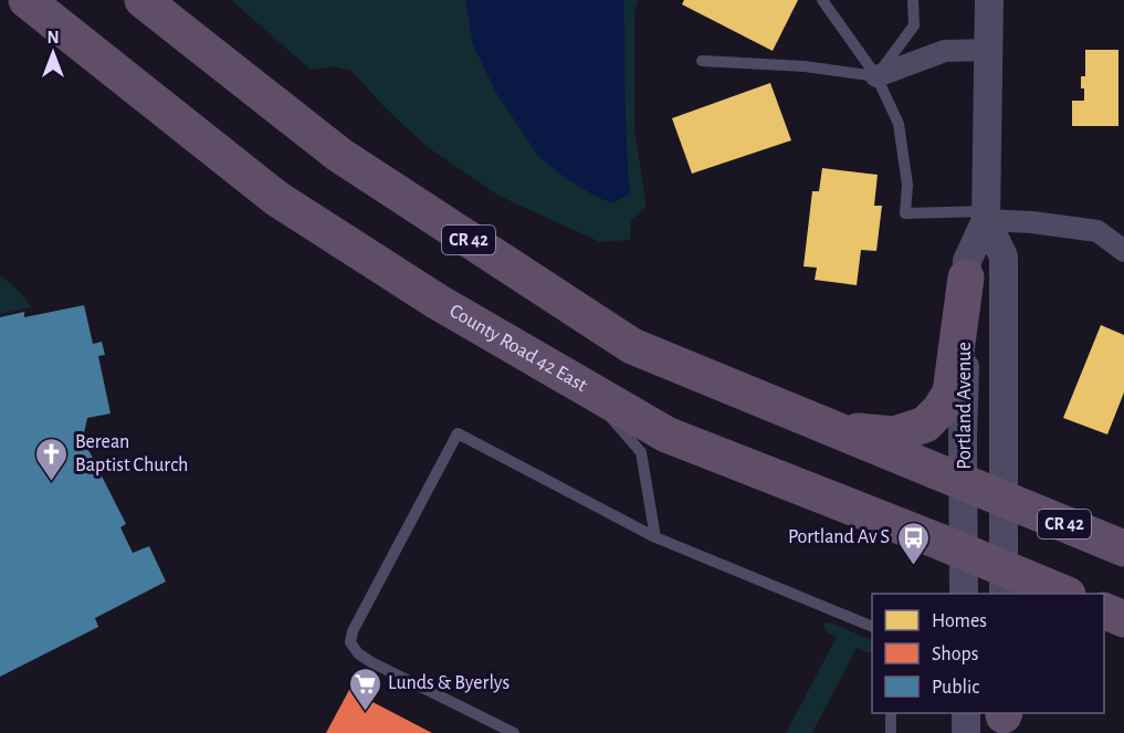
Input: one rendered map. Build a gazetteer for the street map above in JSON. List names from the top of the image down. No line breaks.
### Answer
{"streets":{"highway":["CR 42","County Road 42 East"],"street":["Portland Avenue"]},"crossings":[["CR 42","Portland Avenue"],["County Road 42 East","Portland Avenue"]],"places":{"church":["Berean Baptist Church"],"bus stop":["Portland Av S"],"supermarket":["Lunds & Byerlys"]},"legend":["Homes","Shops","Public"],"north":"top"}
